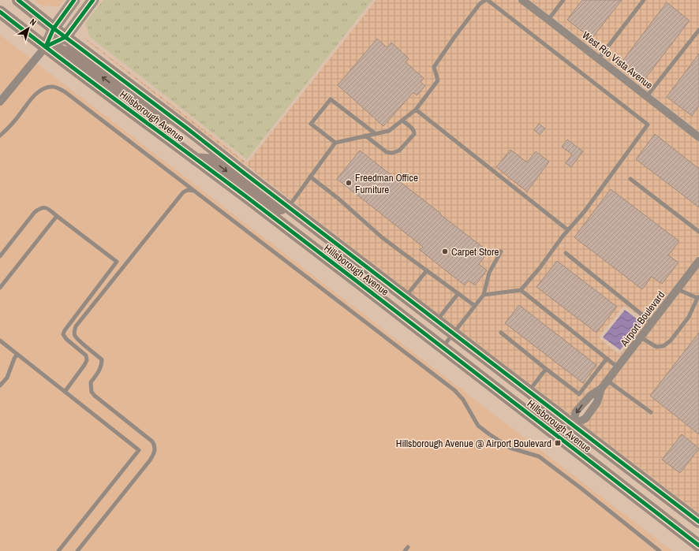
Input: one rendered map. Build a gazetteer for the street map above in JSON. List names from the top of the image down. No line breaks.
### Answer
{"streets":{"main road":["Hillsborough Avenue"],"street":["West Rio Vista Avenue","Airport Boulevard"]},"crossings":[["Hillsborough Avenue","Airport Boulevard"]],"places":{"other":["Freedman Office Furniture","Carpet Store"],"transit":["Hillsborough Avenue @ Airport Boulevard"]},"north":"top right"}
